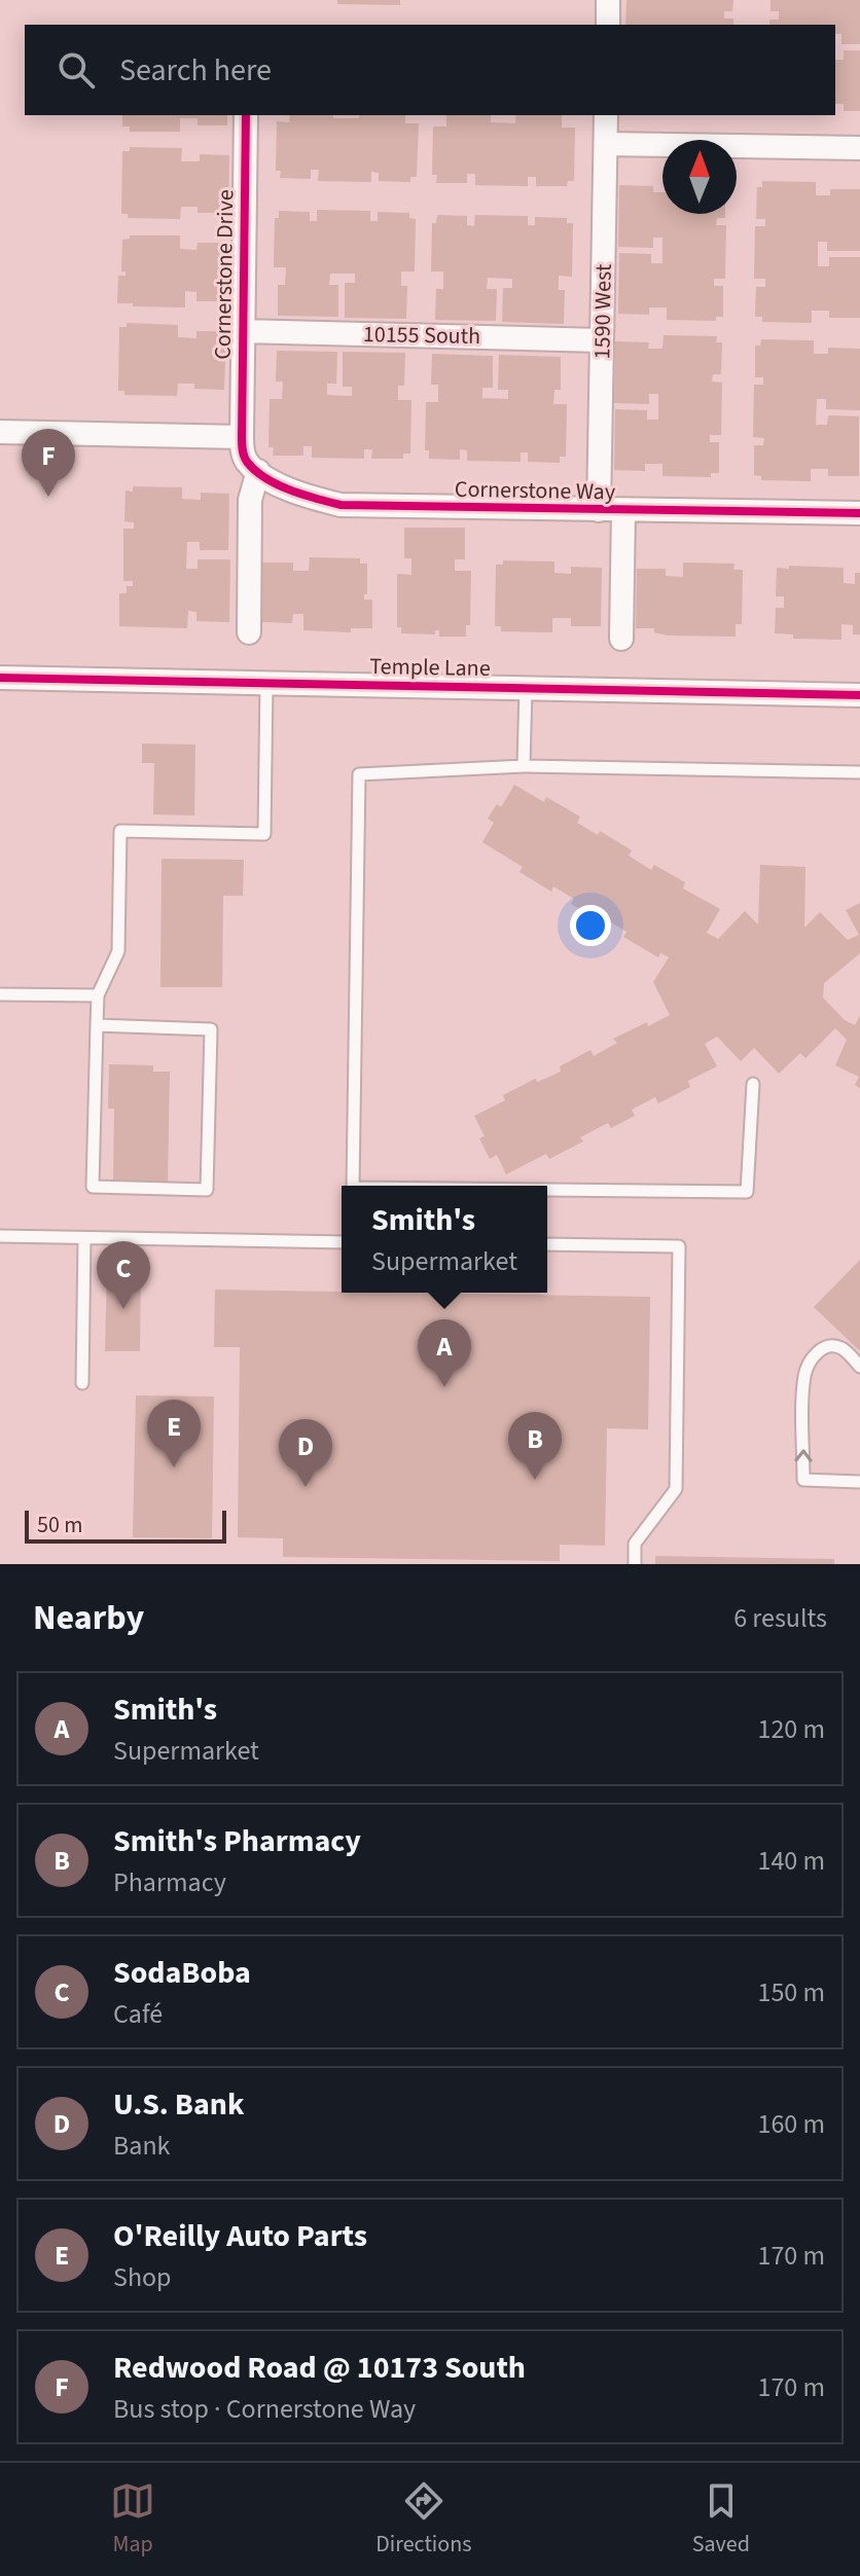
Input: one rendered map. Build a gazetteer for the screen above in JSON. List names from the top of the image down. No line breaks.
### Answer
{"streets":{"street":["Cornerstone Drive","1590 West","10155 South","Cornerstone Way","Temple Lane"]},"crossings":[["Cornerstone Drive","10155 South"],["1590 West","10155 South"],["1590 West","Cornerstone Way"]],"scale_bar":"50 m","north":"top","page":{"search":"Search here","pins":["F","C","A","E","B","D"],"popup":["Smith's","Supermarket"],"scale":"50 m","heading":["Nearby","6 results"],"list":[{"mark":"A","name":"Smith's","note":"Supermarket","value":"120 m"},{"mark":"B","name":"Smith's Pharmacy","note":"Pharmacy","value":"140 m"},{"mark":"C","name":"SodaBoba","note":"Café","value":"150 m"},{"mark":"D","name":"U.S. Bank","note":"Bank","value":"160 m"},{"mark":"E","name":"O'Reilly Auto Parts","note":"Shop","value":"170 m"},{"mark":"F","name":"Redwood Road @ 10173 South","note":"Bus stop · Cornerstone Way","value":"170 m"}],"nav":["Map","Directions","Saved"]}}
